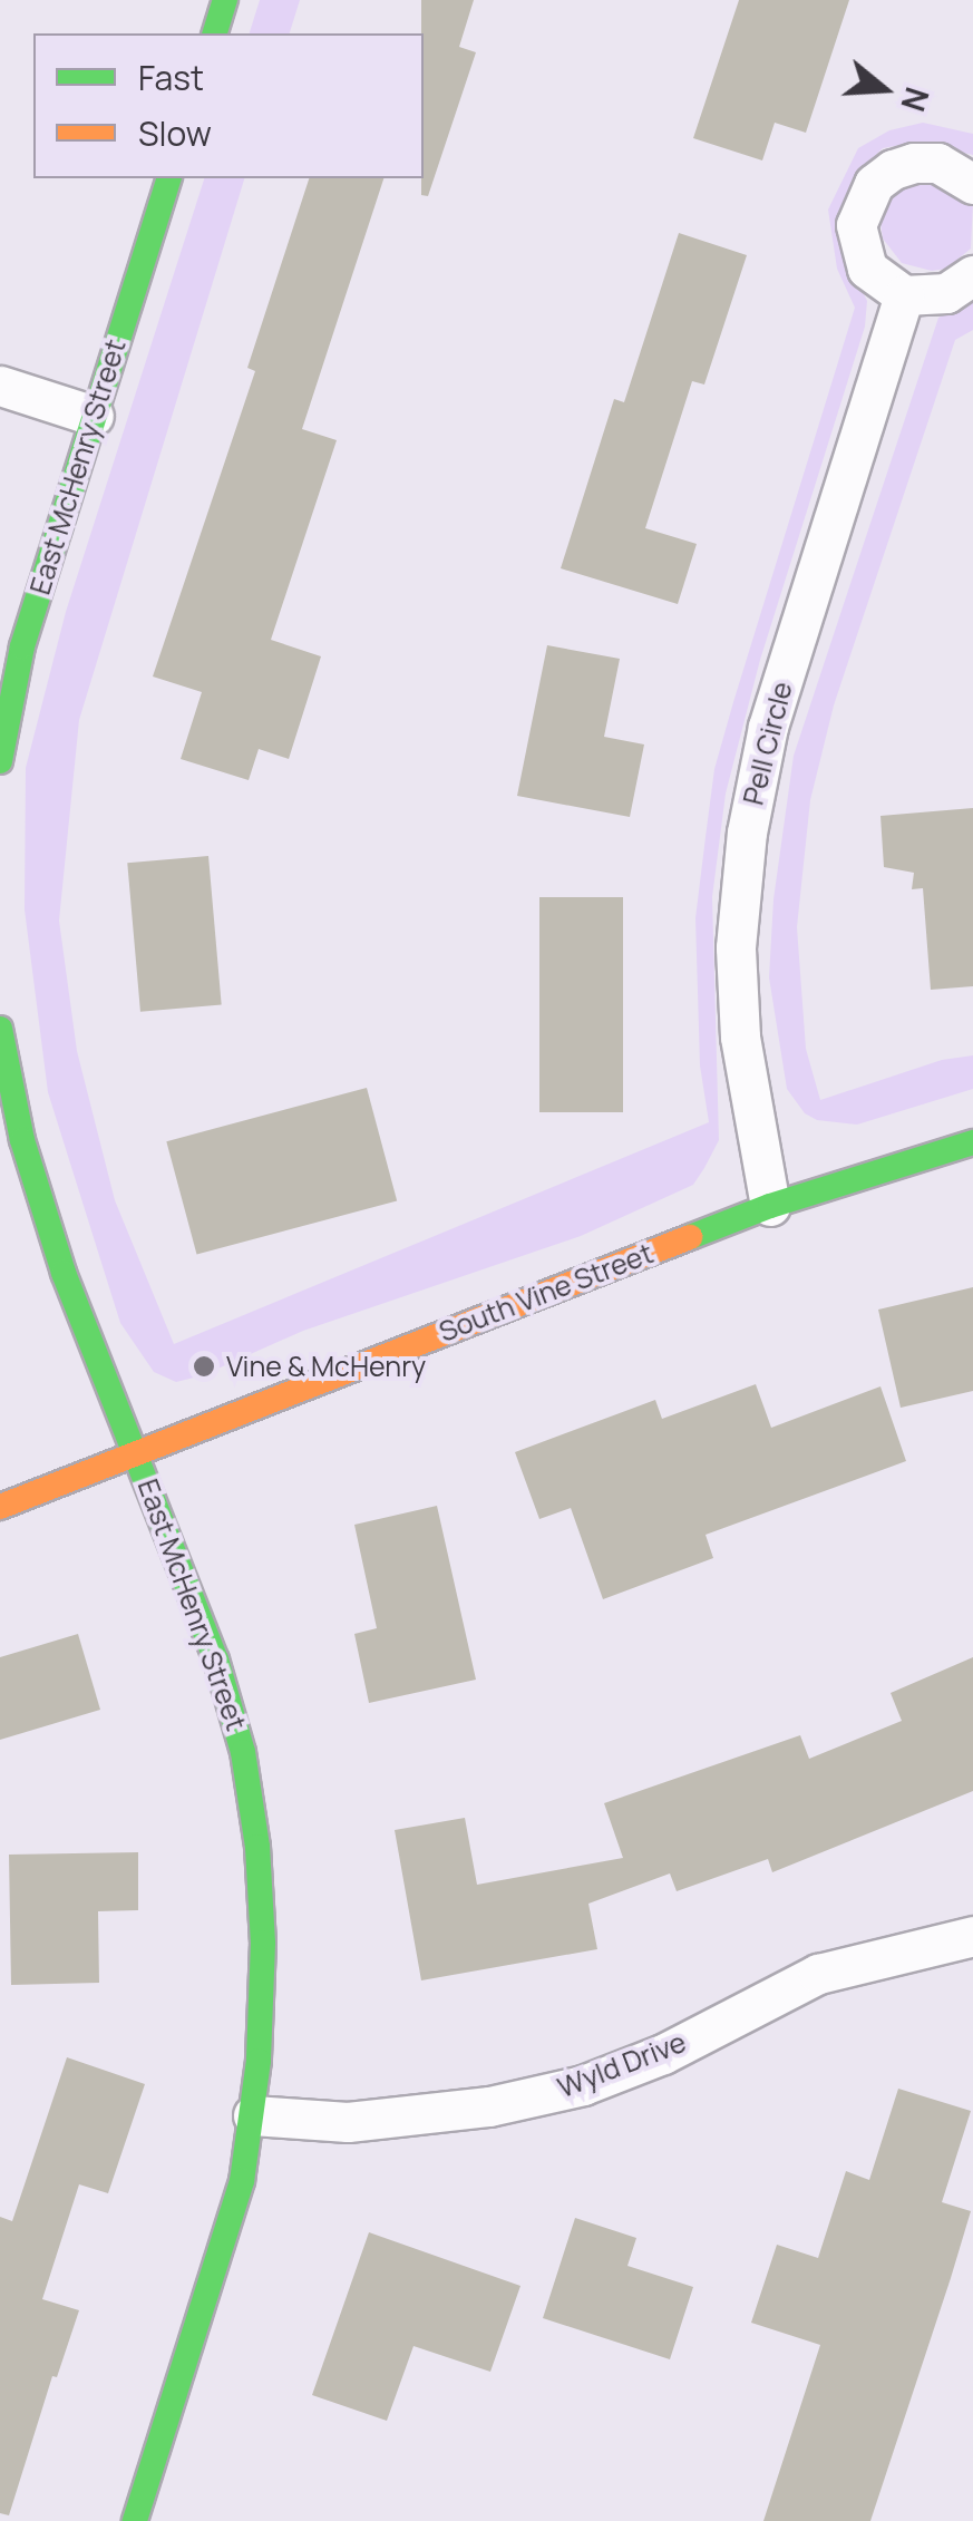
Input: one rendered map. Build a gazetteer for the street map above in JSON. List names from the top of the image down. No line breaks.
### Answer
{"streets":{"street":["East McHenry Street","Pell Circle","South Vine Street","Wyld Drive"]},"crossings":[["East McHenry Street","South Vine Street"],["East McHenry Street","Wyld Drive"],["Pell Circle","South Vine Street"]],"places":["Vine & McHenry"],"legend":["Fast","Slow"],"north":"right"}
